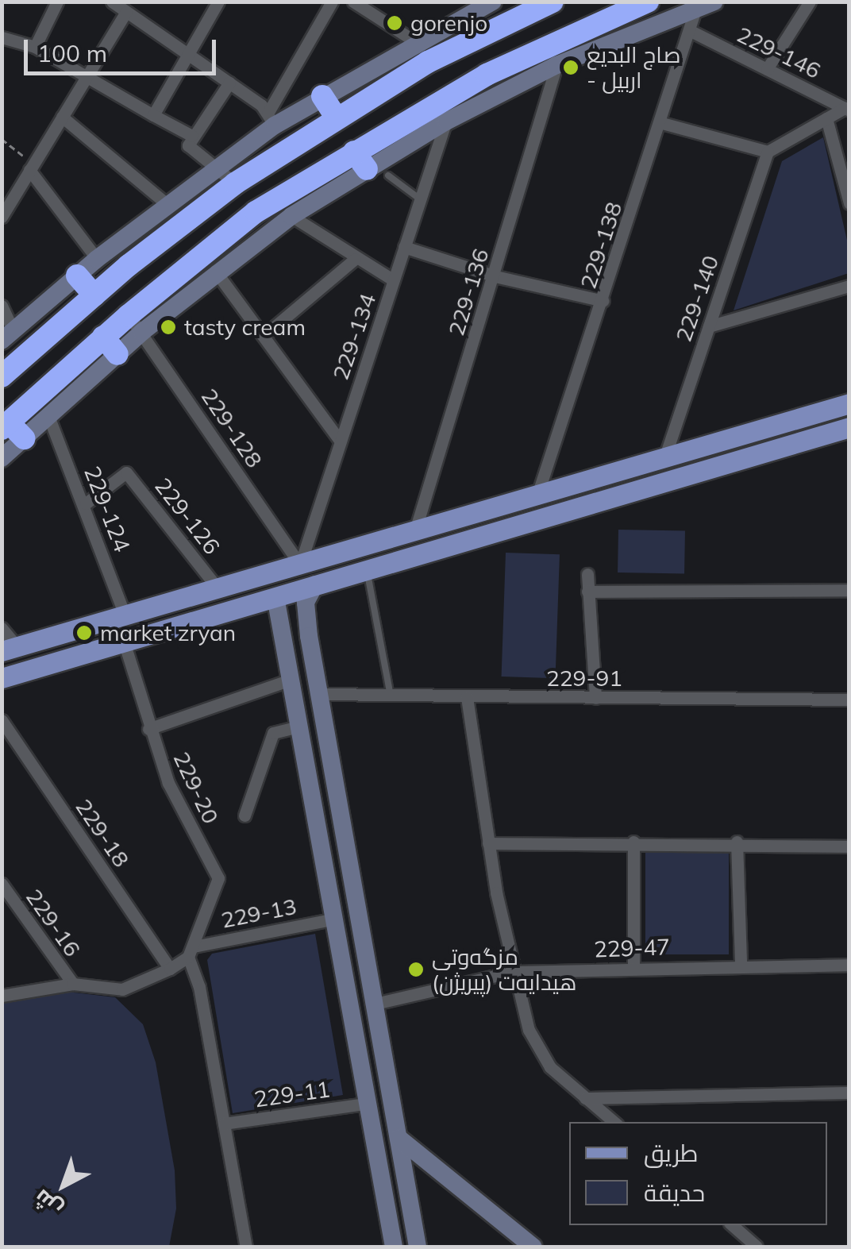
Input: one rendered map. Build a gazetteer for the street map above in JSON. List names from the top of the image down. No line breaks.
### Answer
{"streets":{"street":["229-146","229-138","229-136","229-140","229-134","229-128","229-124","229-126","229-91","229-20","229-18","229-13","229-16","229-47","229-11"]},"crossings":[["229-146","229-138"],["229-134","229-128"],["229-124","229-126"],["229-20","229-13"]],"places":["gorenjo","صاج البديع - اربيل","tasty cream","market zryan","مزگه‌وتی هیدایه‌ت (پیریژن)"],"legend":["طريق","حديقة"],"scale_bar":"100 m","north":"bottom left"}
